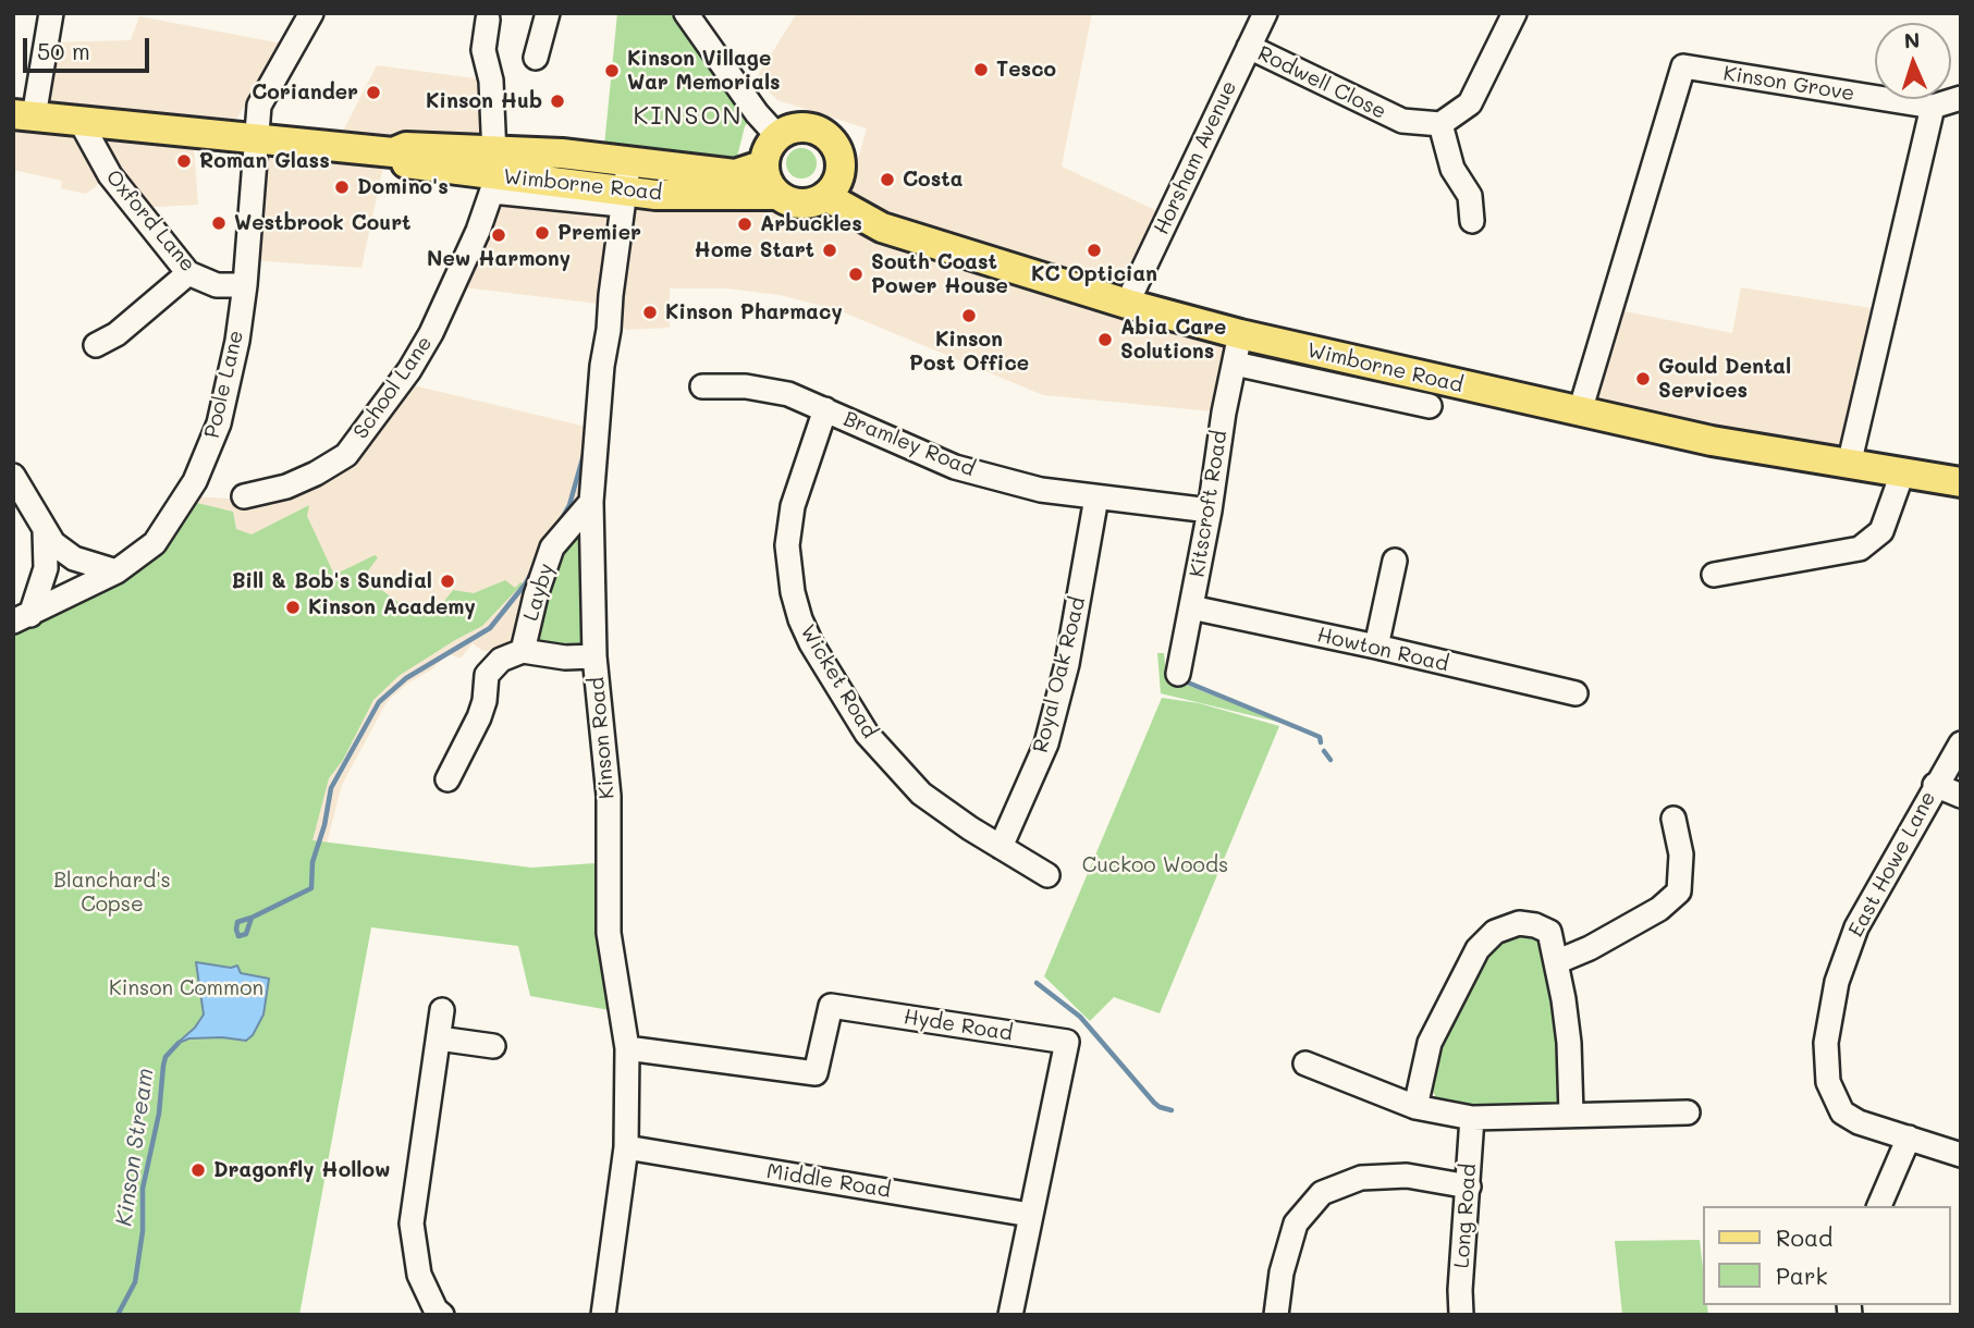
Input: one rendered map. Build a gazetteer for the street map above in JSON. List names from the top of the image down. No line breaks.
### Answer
{"streets":{"main road":["Wimborne Road"],"street":["Rodwell Close","Kinson Grove","Horsham Avenue","Oxford Lane","Poole Lane","School Lane","Bramley Road","Kitscroft Road","Layby","Howton Road","Royal Oak Road","Wicket Road","Kinson Road","East Howe Lane","Hyde Road","Middle Road","Long Road"]},"crossings":[["Rodwell Close","Horsham Avenue"],["Kinson Grove","Wimborne Road"],["Horsham Avenue","Wimborne Road"],["Wimborne Road","Oxford Lane"],["Wimborne Road","Poole Lane"],["Wimborne Road","School Lane"],["Wimborne Road","Kitscroft Road"],["Wimborne Road","Kinson Road"],["Oxford Lane","Poole Lane"],["Bramley Road","Kitscroft Road"],["Bramley Road","Royal Oak Road"],["Bramley Road","Wicket Road"],["Kitscroft Road","Howton Road"],["Layby","Kinson Road"],["Royal Oak Road","Wicket Road"],["Kinson Road","Hyde Road"],["Kinson Road","Middle Road"],["Hyde Road","Middle Road"]],"districts":["KINSON"],"water":["Kinson Stream"],"parks":["Cuckoo Woods","Blanchard's Copse","Kinson Common"],"places":["Tesco","Kinson Village War Memorials","Coriander","Kinson Hub","Roman Glass","Costa","Domino's","Westbrook Court","Arbuckles","Premier","New Harmony","Home Start","KC Optician","South Coast Power House","Kinson Pharmacy","Kinson Post Office","Abia Care Solutions","Gould Dental Services","Bill & Bob's Sundial","Kinson Academy","Dragonfly Hollow"],"legend":["Road","Park"],"scale_bar":"50 m","north":"top"}
